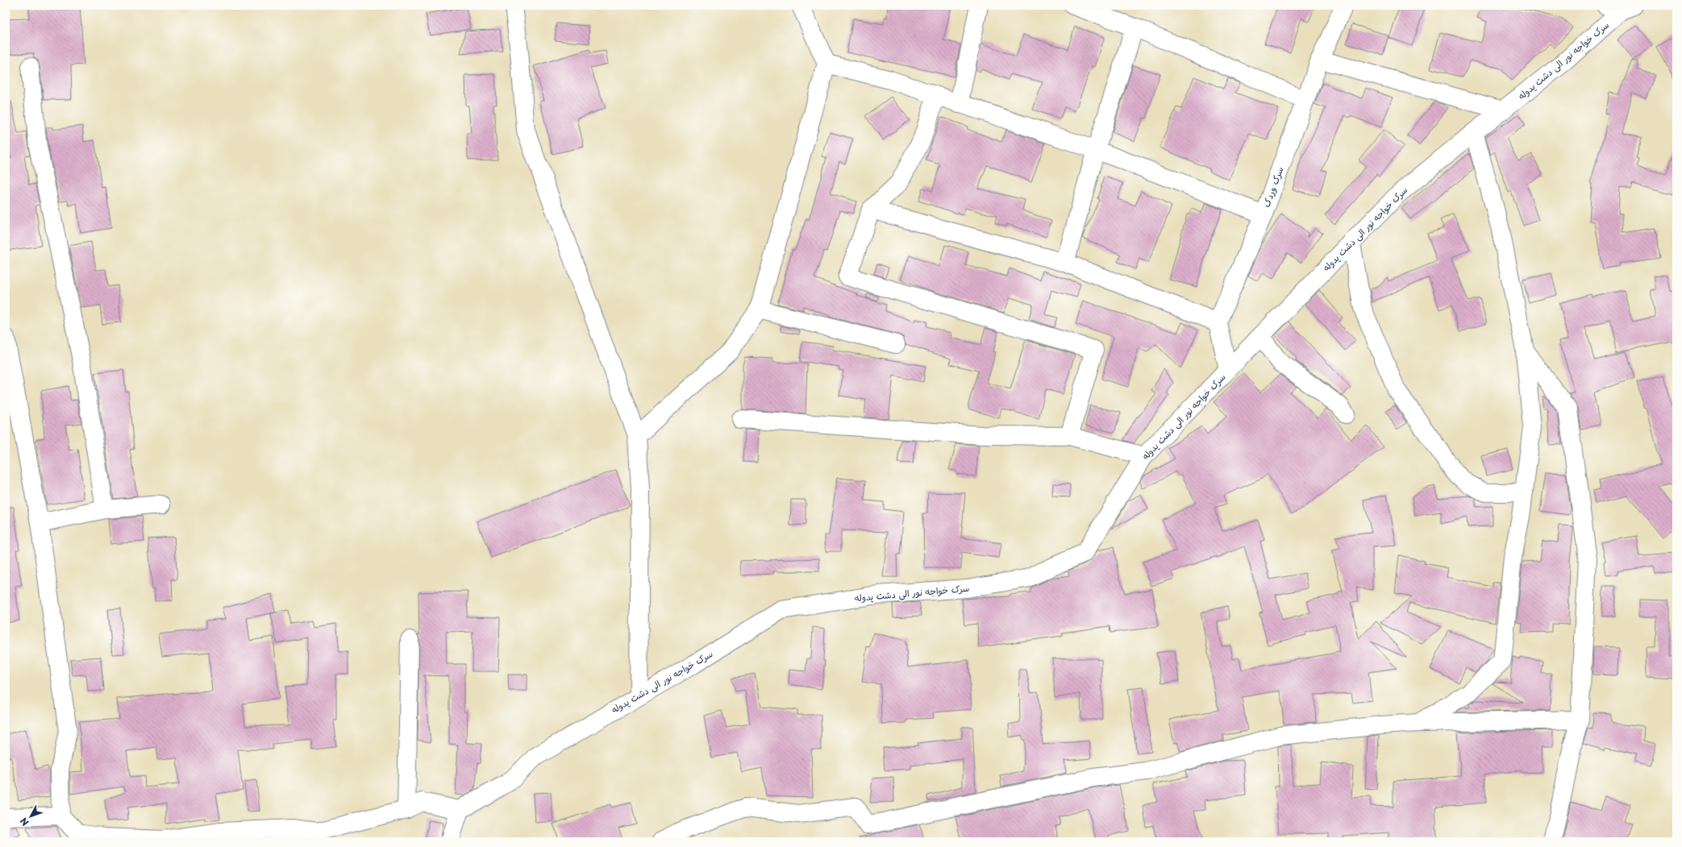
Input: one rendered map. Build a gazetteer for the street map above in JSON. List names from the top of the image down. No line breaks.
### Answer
{"streets":{"street":["سرک خواجه نور الی دشت پدوله","سرک وردک"]},"north":"bottom left"}
